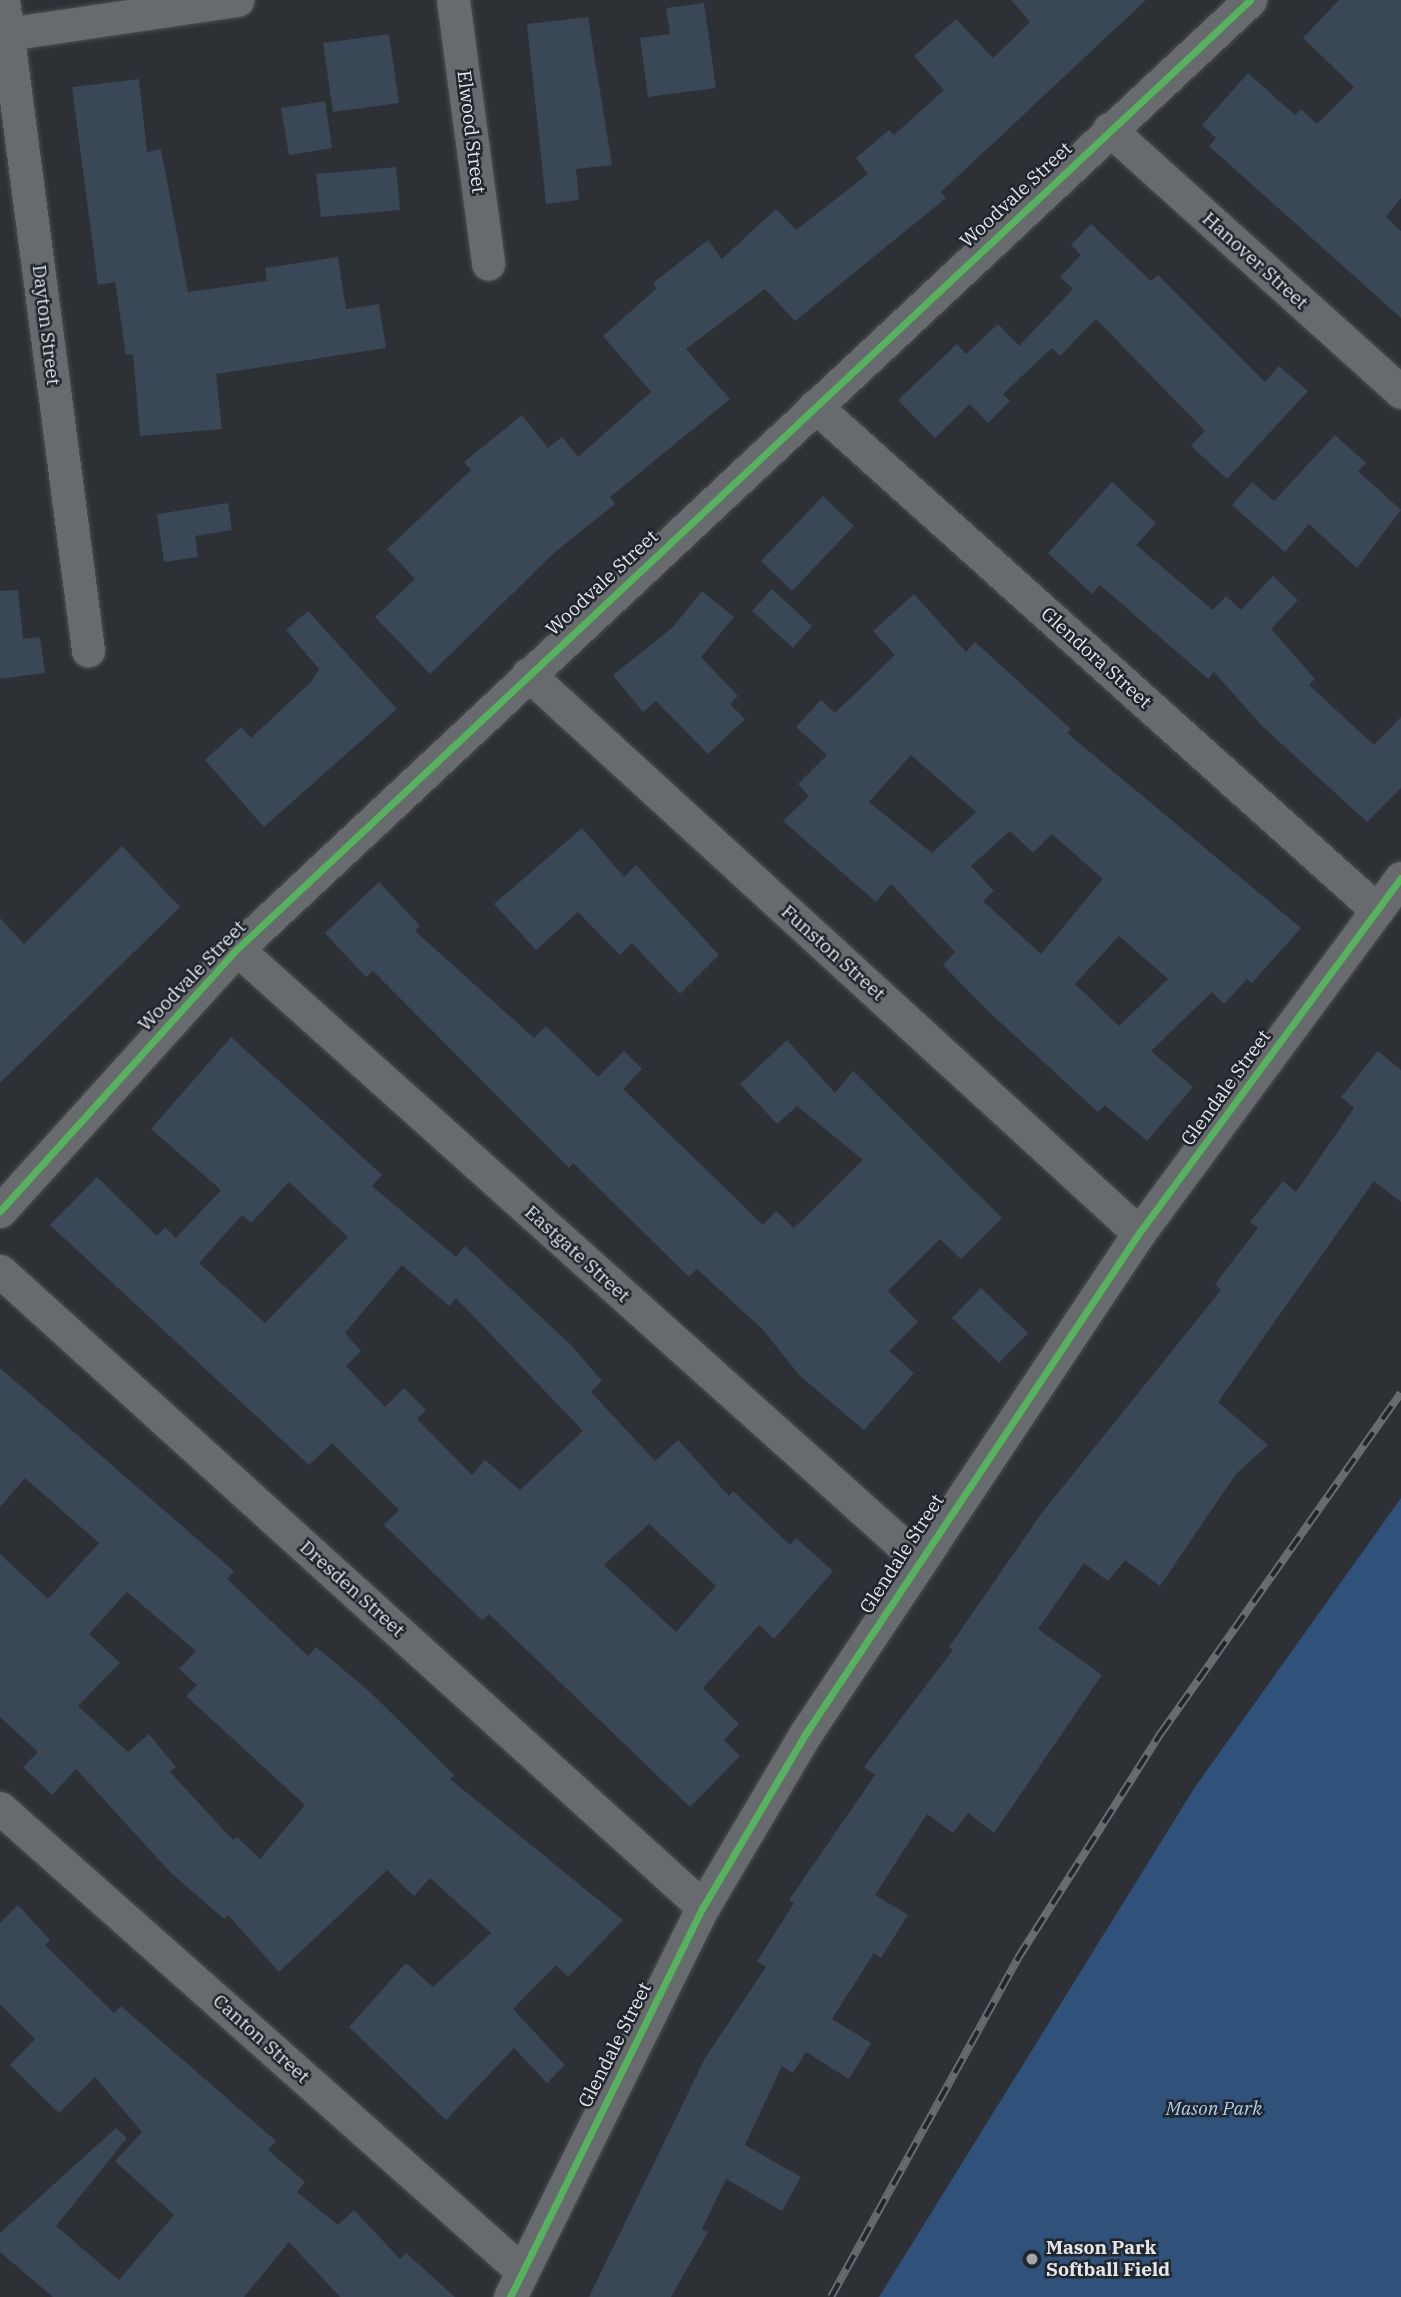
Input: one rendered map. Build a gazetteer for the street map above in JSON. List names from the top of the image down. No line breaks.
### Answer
{"streets":{"street":["Elwood Street","Woodvale Street","Hanover Street","Dayton Street","Glendora Street","Funston Street","Glendale Street","Eastgate Street","Dresden Street","Canton Street"]},"crossings":[["Woodvale Street","Hanover Street"],["Woodvale Street","Glendora Street"],["Woodvale Street","Funston Street"],["Woodvale Street","Eastgate Street"],["Glendora Street","Glendale Street"],["Funston Street","Glendale Street"],["Glendale Street","Eastgate Street"],["Glendale Street","Dresden Street"],["Glendale Street","Canton Street"]],"parks":["Mason Park"],"places":["Mason Park Softball Field"]}
